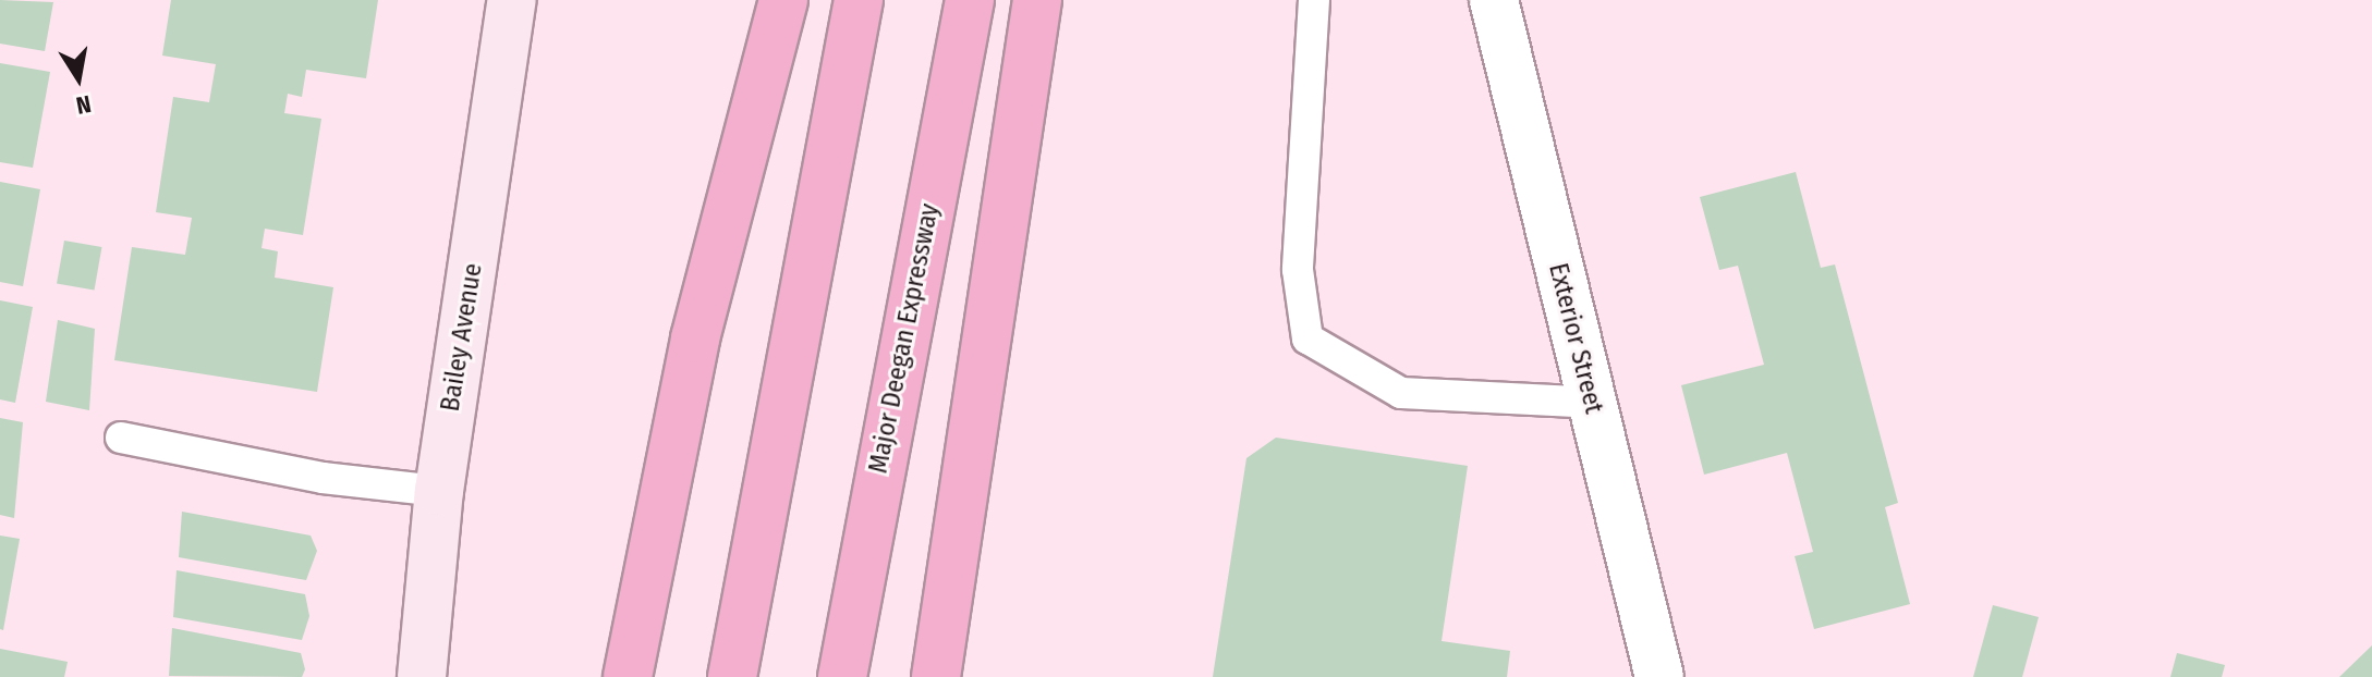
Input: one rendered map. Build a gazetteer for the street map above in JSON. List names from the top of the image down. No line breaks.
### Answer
{"streets":{"highway":["Major Deegan Expressway"],"main road":["Bailey Avenue"],"street":["Exterior Street"]},"north":"bottom"}
